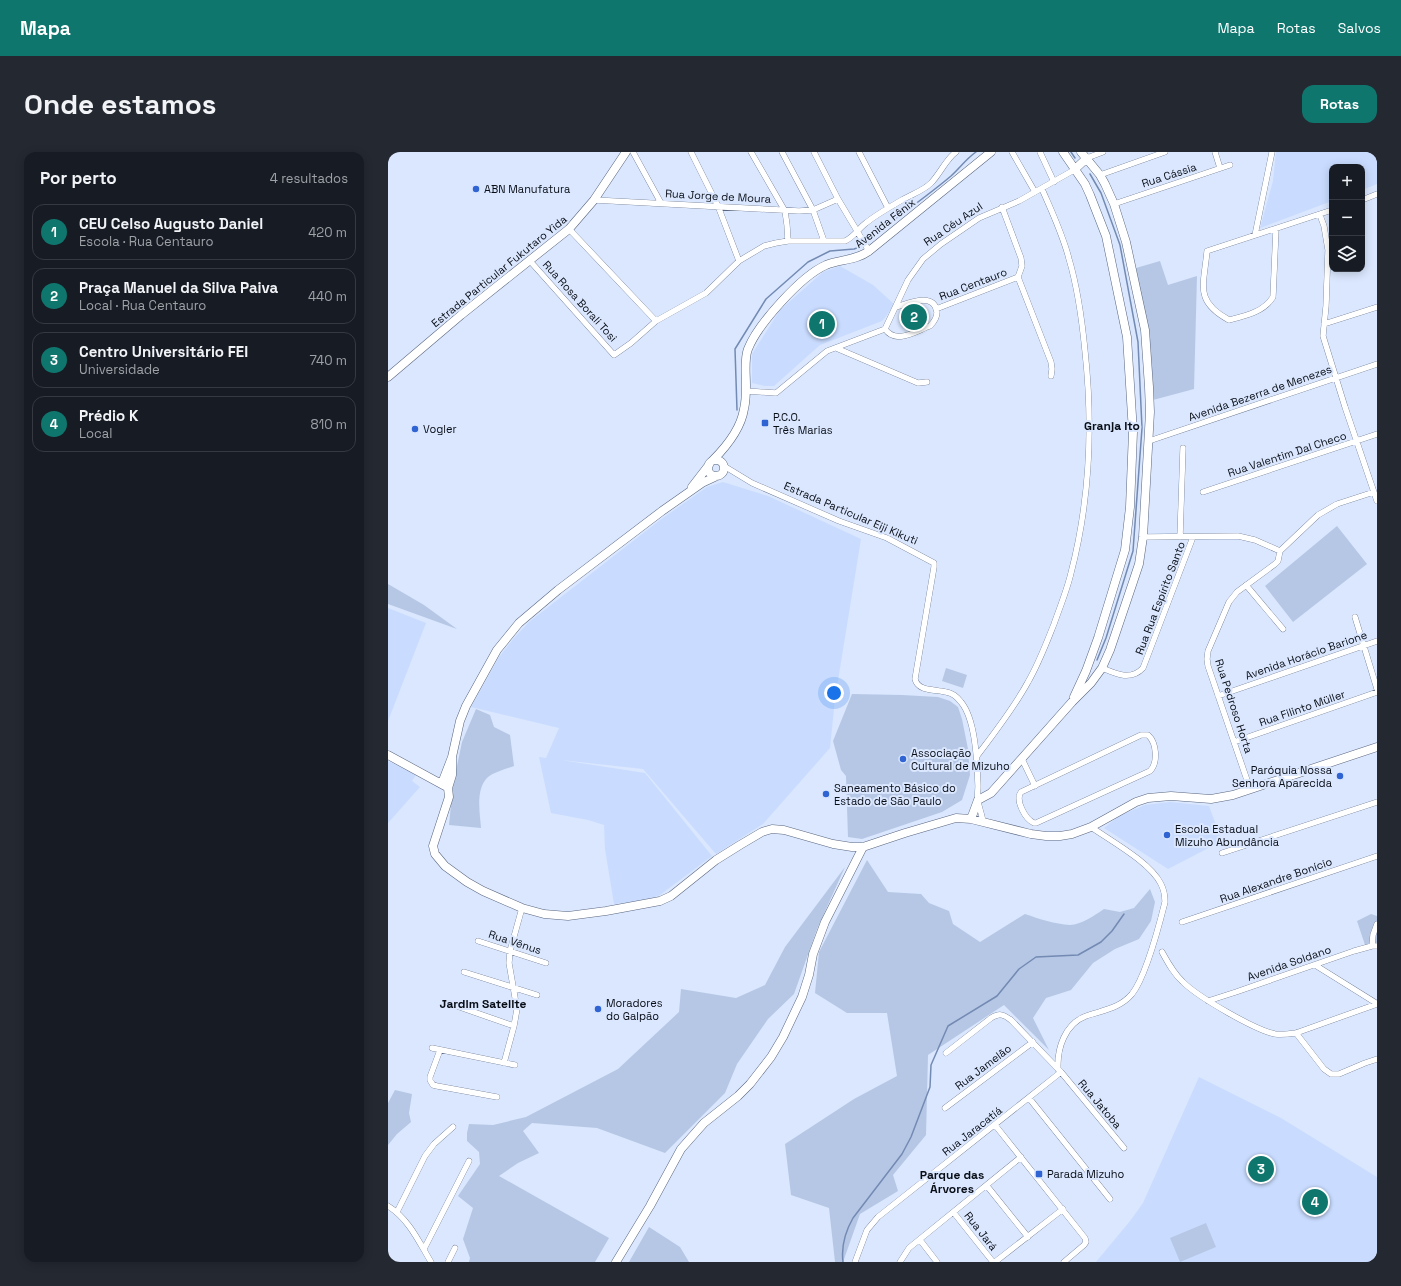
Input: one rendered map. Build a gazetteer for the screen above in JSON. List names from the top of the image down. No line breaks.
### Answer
{"streets":{"street":["Rua Cássia","Rua Jorge de Moura","Avenida Fênix","Rua Céu Azul","Estrada Particular Fukutaro Yida","Rua Centauro","Rua Rosa Borali Tosi","Avenida Bezerra de Menezes","Rua Valentim Dal Checo","Estrada Particular Eiji Kikuti","Rua Rua Espírito Santo","Avenida Horácio Barione","Rua Pedroso Horta","Rua Filinto Müller","Rua Alexandre Bonício","Rua Vênus","Avenida Soldano","Rua Jamelão","Rua Jatoba","Rua Jaracatiá","Rua Jará"]},"crossings":[["Rua Jorge de Moura","Estrada Particular Fukutaro Yida"],["Avenida Fênix","Estrada Particular Eiji Kikuti"],["Rua Céu Azul","Rua Centauro"],["Estrada Particular Fukutaro Yida","Rua Rosa Borali Tosi"],["Avenida Horácio Barione","Rua Pedroso Horta"],["Rua Pedroso Horta","Rua Filinto Müller"],["Rua Jamelão","Rua Jatoba"],["Rua Jatoba","Rua Jaracatiá"]],"districts":["Granja Ito","Jardim Satelite","Parque das Árvores"],"places":{"other":["ABN Manufatura","Vogler","Associação Cultural de Mizuho","Paróquia Nossa Senhora Aparecida","Saneamento Básico do Estado de São Paulo","Escola Estadual Mizuho Abundância","Moradores do Galpão"],"transit":["P.C.O. Três Marias","Parada Mizuho"]},"page":{"header":"Mapa","nav":["Mapa","Rotas","Salvos"],"buttons":"Rotas","title":"Onde estamos","heading":["Por perto","4 resultados"],"map_buttons":["+","−"],"list":[{"mark":"1","name":"CEU Celso Augusto Daniel","note":"Escola · Rua Centauro","value":"420 m"},{"mark":"2","name":"Praça Manuel da Silva Paiva","note":"Local · Rua Centauro","value":"440 m"},{"mark":"3","name":"Centro Universitário FEI","note":"Universidade","value":"740 m"},{"mark":"4","name":"Prédio K","note":"Local","value":"810 m"}],"pins":["2","1","3","4"]}}
